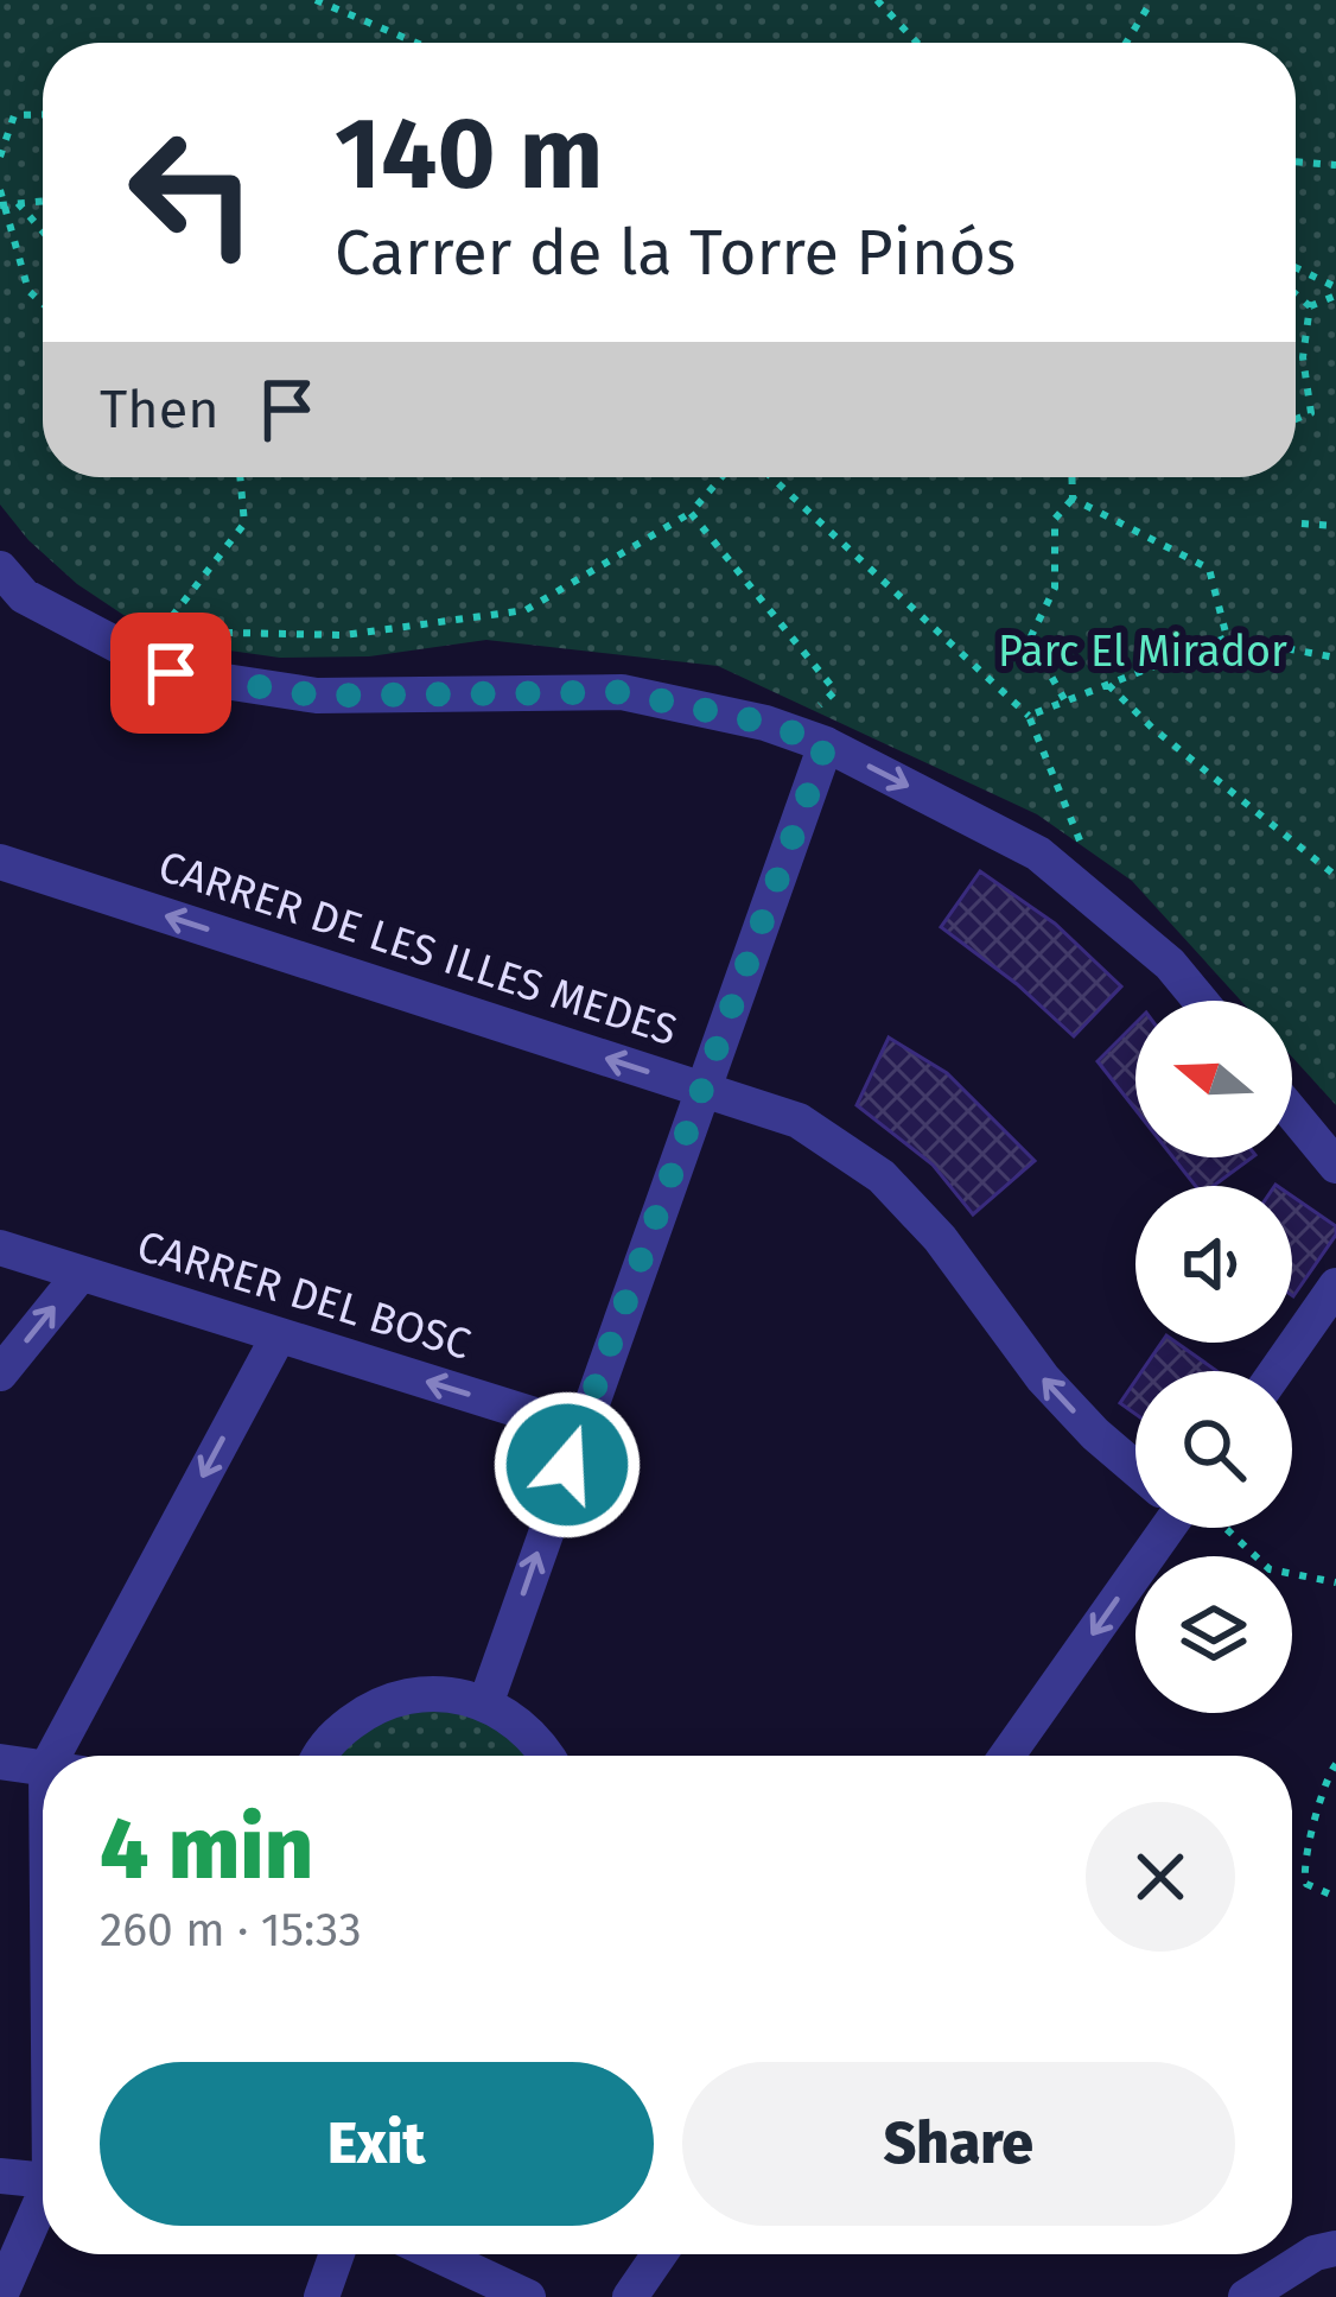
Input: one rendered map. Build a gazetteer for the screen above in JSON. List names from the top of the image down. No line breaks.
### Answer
{"streets":{"street":["CARRER DE LES ILLES MEDES","CARRER DEL BOSC"]},"one_way":["CARRER DEL BOSC"],"parks":["Parc El Mirador"],"north":"left","page":{"turn":["140 m","Carrer de la Torre Pinós"],"then":"Then","heading":["4 min","260 m · 15:33"],"buttons":["Exit","Share"]}}
